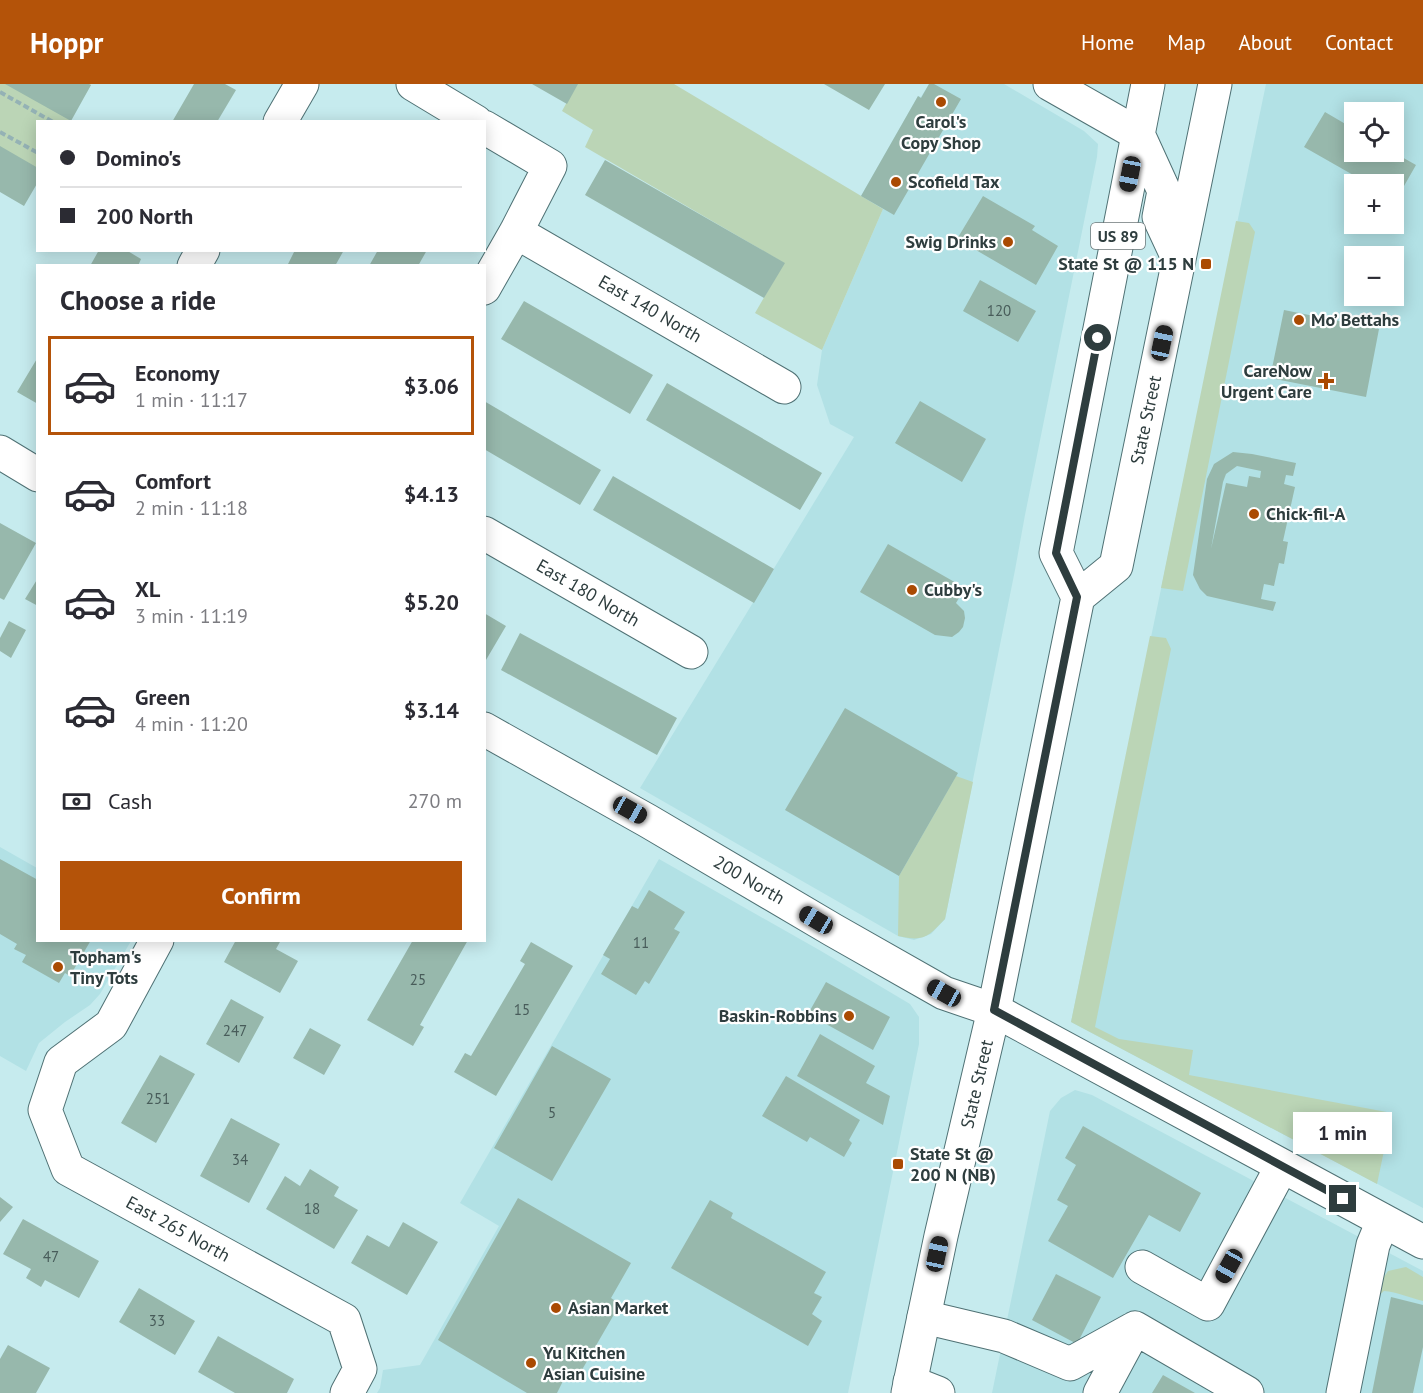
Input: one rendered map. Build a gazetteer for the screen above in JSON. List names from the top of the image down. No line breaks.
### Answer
{"streets":{"street":["US 89","East 140 North","State Street","East 180 North","200 North","East 265 North"]},"crossings":[["US 89","State Street"],["State Street","200 North"]],"places":{"other":["Carol's Copy Shop","Scofield Tax","Swig Drinks","Mo’ Bettahs","Chick-fil-A","Cubby's","Topham's Tiny Tots","Baskin-Robbins","Asian Market","Yu Kitchen Asian Cuisine"],"transit":["State St @ 115 N","State St @ 200 N (NB)"],"health":["CareNow Urgent Care"]},"house_numbers":["120","11","25","15","247","251","5","34","18","47","33"],"page":{"header":"Hoppr","nav":["Home","Map","About","Contact"],"map_buttons":["+","−"],"banner":["Domino's","200 North"],"heading":"Choose a ride","list":[{"name":"Economy","note":"1 min · 11:17","value":"$3.06"},{"name":"Comfort","note":"2 min · 11:18","value":"$4.13"},{"name":"XL","note":"3 min · 11:19","value":"$5.20"},{"name":"Green","note":"4 min · 11:20","value":"$3.14"}],"pay":["Cash","270 m"],"buttons":"Confirm","bubble":"1 min"}}
